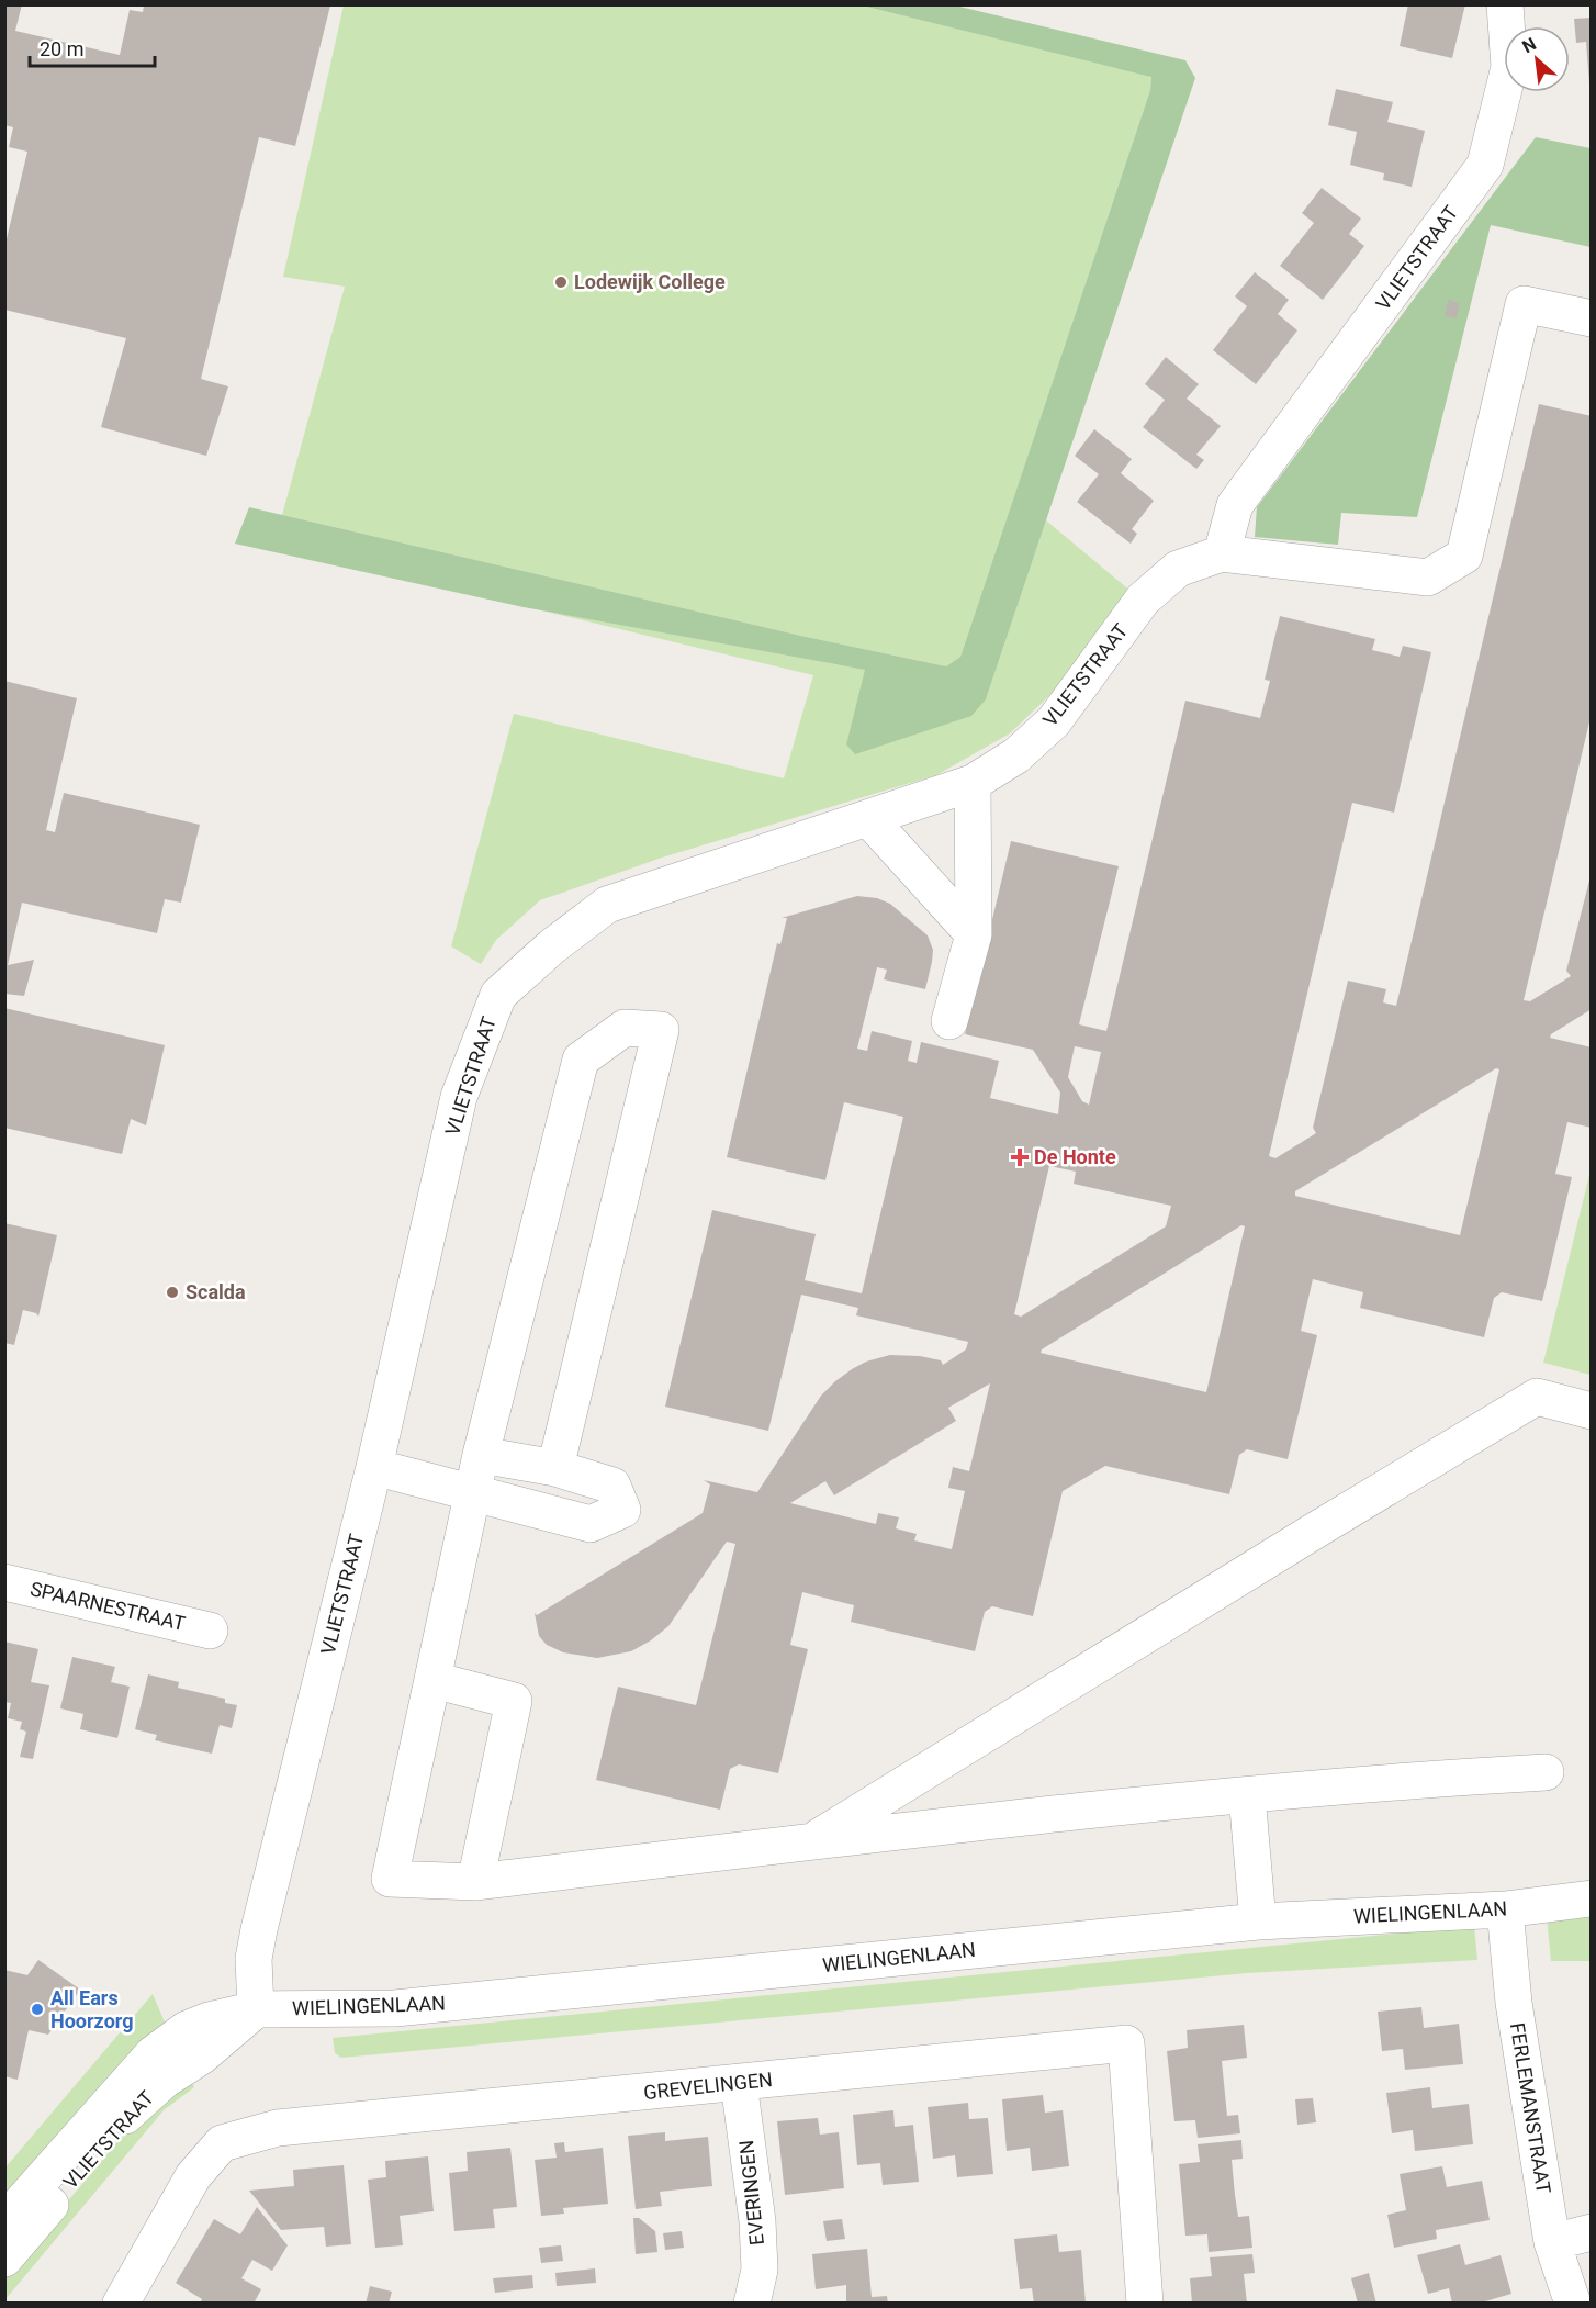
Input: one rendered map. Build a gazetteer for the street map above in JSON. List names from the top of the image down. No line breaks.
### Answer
{"streets":{"street":["VLIETSTRAAT","SPAARNESTRAAT","WIELINGENLAAN","GREVELINGEN","FERLEMANSTRAAT","EVERINGEN"]},"crossings":[["VLIETSTRAAT","WIELINGENLAAN"],["WIELINGENLAAN","FERLEMANSTRAAT"],["GREVELINGEN","EVERINGEN"]],"places":{"other":["Lodewijk College","Scalda","All Ears Hoorzorg"],"health":["De Honte"]},"scale_bar":"20 m","north":"top left"}
